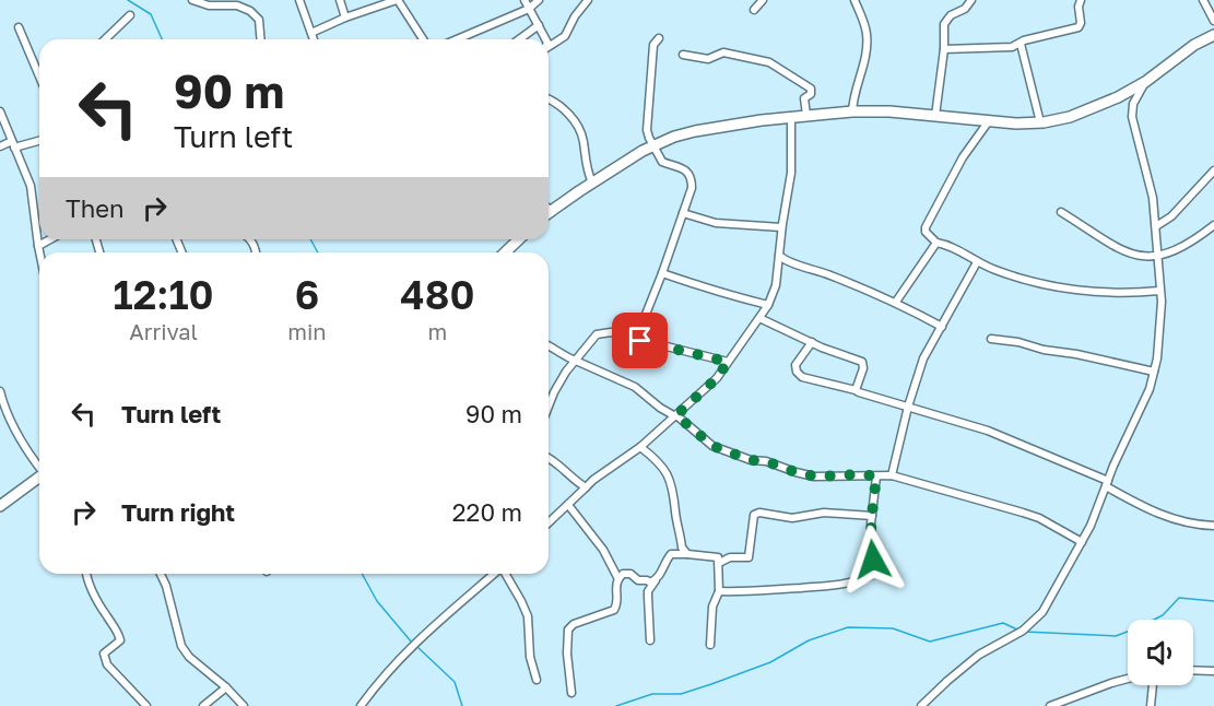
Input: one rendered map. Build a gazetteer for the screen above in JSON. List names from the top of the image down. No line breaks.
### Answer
{"page":{"turn":["90 m","Turn left"],"then":"Then","eta":["12:10","Arrival","6","min","480","m"],"list":[{"name":"Turn left","value":"90 m"},{"name":"Turn right","value":"220 m"}]}}
